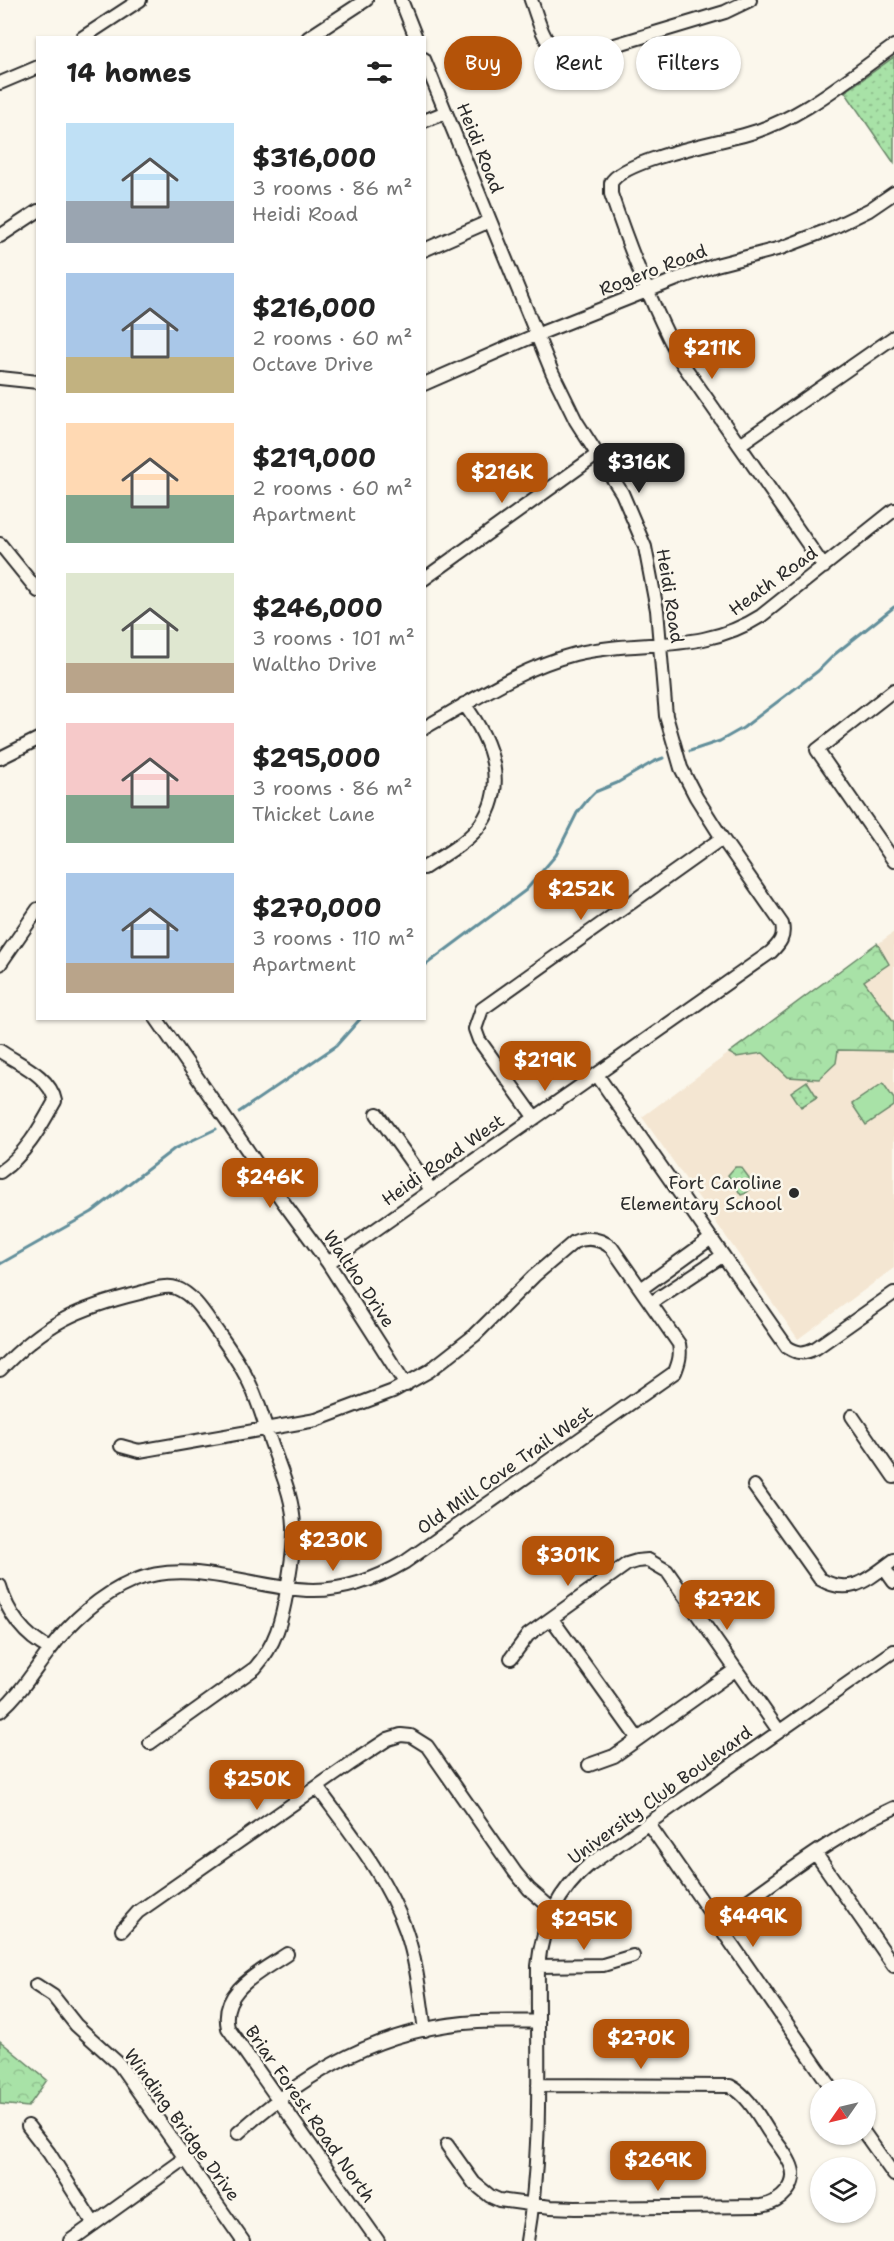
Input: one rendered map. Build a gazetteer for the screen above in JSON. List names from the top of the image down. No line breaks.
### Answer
{"streets":{"street":["Heidi Road","Rogero Road","Heath Road","Heidi Road West","Waltho Drive","Old Mill Cove Trail West","University Club Boulevard","Briar Forest Road North","Winding Bridge Drive"]},"crossings":[["Heidi Road","Rogero Road"],["Heidi Road","Heath Road"],["Heidi Road","Heidi Road West"],["Heidi Road West","Waltho Drive"]],"places":["Fort Caroline Elementary School"],"north":"bottom left","page":{"chip":["Buy","Rent","Filters"],"heading":"14 homes","list":[{"name":"$316,000","note":"3 rooms · 86 m² · Heidi Road"},{"name":"$216,000","note":"2 rooms · 60 m² · Octave Drive"},{"name":"$219,000","note":"2 rooms · 60 m² · Apartment"},{"name":"$246,000","note":"3 rooms · 101 m² · Waltho Drive"},{"name":"$295,000","note":"3 rooms · 86 m² · Thicket Lane"},{"name":"$270,000","note":"3 rooms · 110 m² · Apartment"}],"price":["$211K","$316K","$216K","$252K","$219K","$246K","$230K","$301K","$272K","$250K","$449K","$295K","$270K","$269K"]}}
